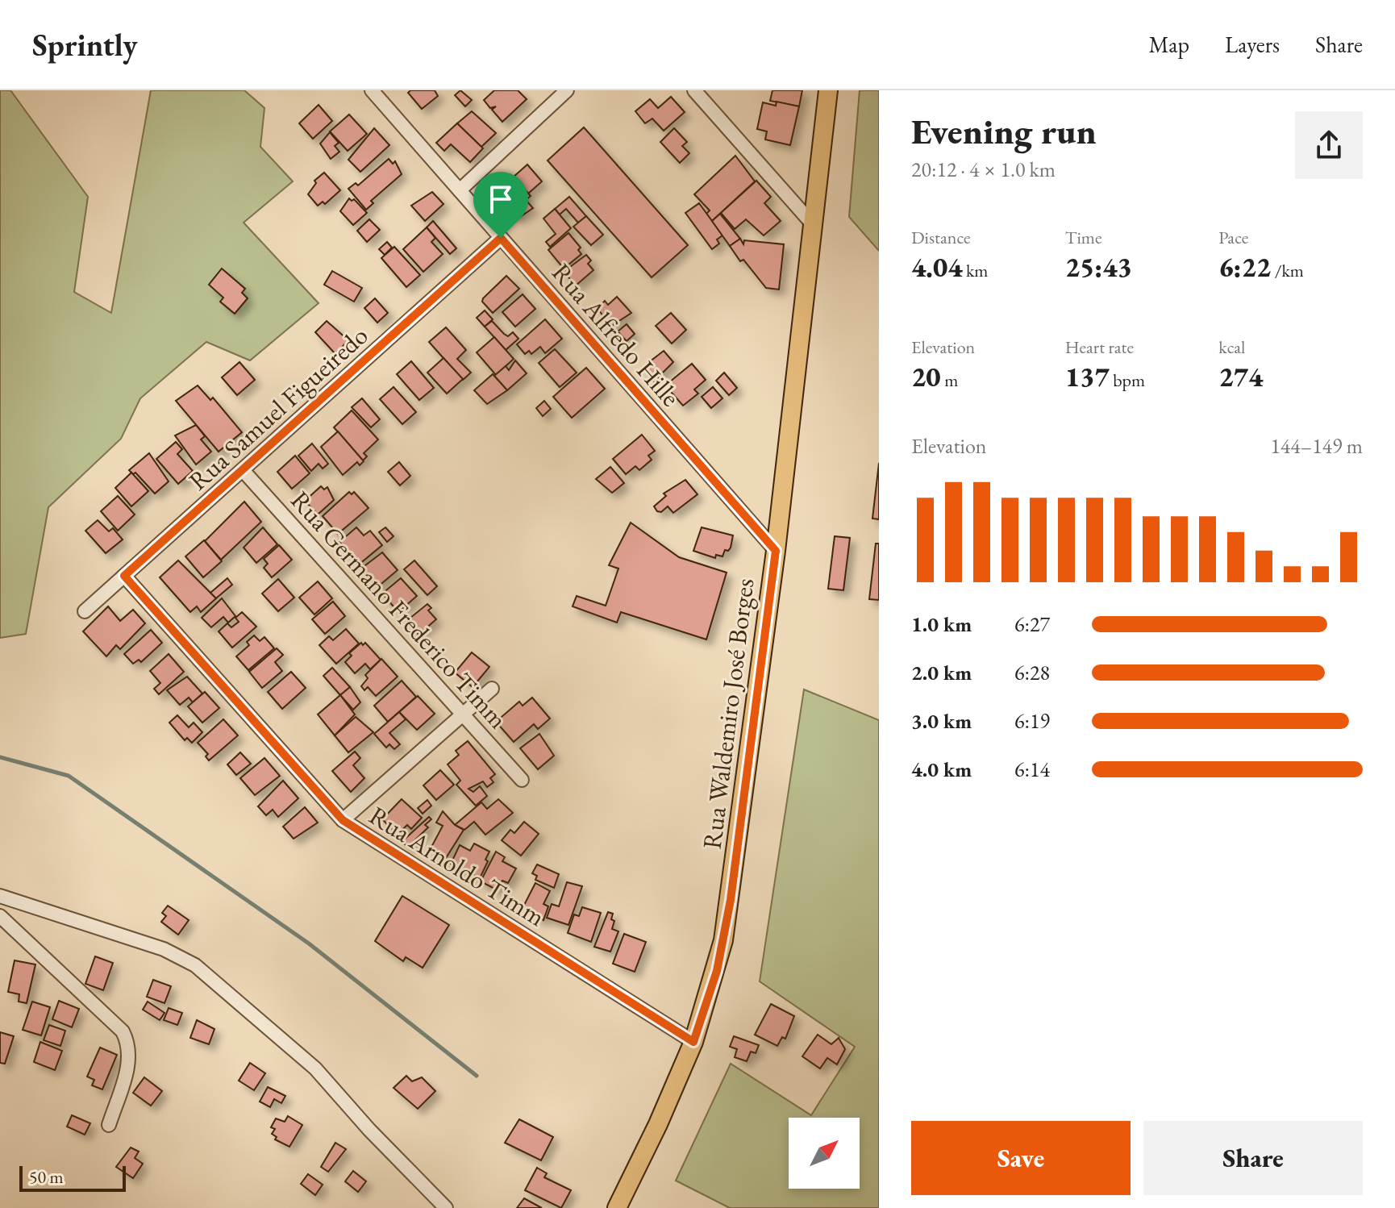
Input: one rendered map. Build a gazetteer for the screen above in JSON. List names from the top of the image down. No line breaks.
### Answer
{"streets":{"main road":["Rua Waldemiro José Borges"],"street":["Rua Alfredo Hille","Rua Samuel Figueiredo","Rua Germano Frederico Timm","Rua Arnoldo Timm"]},"crossings":[["Rua Alfredo Hille","Rua Samuel Figueiredo"],["Rua Alfredo Hille","Rua Waldemiro José Borges"],["Rua Samuel Figueiredo","Rua Germano Frederico Timm"],["Rua Samuel Figueiredo","Rua Arnoldo Timm"],["Rua Waldemiro José Borges","Rua Arnoldo Timm"]],"scale_bar":"50 m","north":"top right","page":{"header":"Sprintly","nav":["Map","Layers","Share"],"heading":["Evening run","20:12 · 4 × 1.0 km"],"stats":[["Distance","4.04 km"],["Time","25:43"],["Pace","6:22 /km"],["Elevation","20 m"],["Heart rate","137 bpm"],["kcal","274"]],"chart":["Elevation","144–149 m"],"list":[{"name":"1.0 km","note":"6:27"},{"name":"2.0 km","note":"6:28"},{"name":"3.0 km","note":"6:19"},{"name":"4.0 km","note":"6:14"}],"buttons":["Save","Share"],"scale":"50 m"}}
